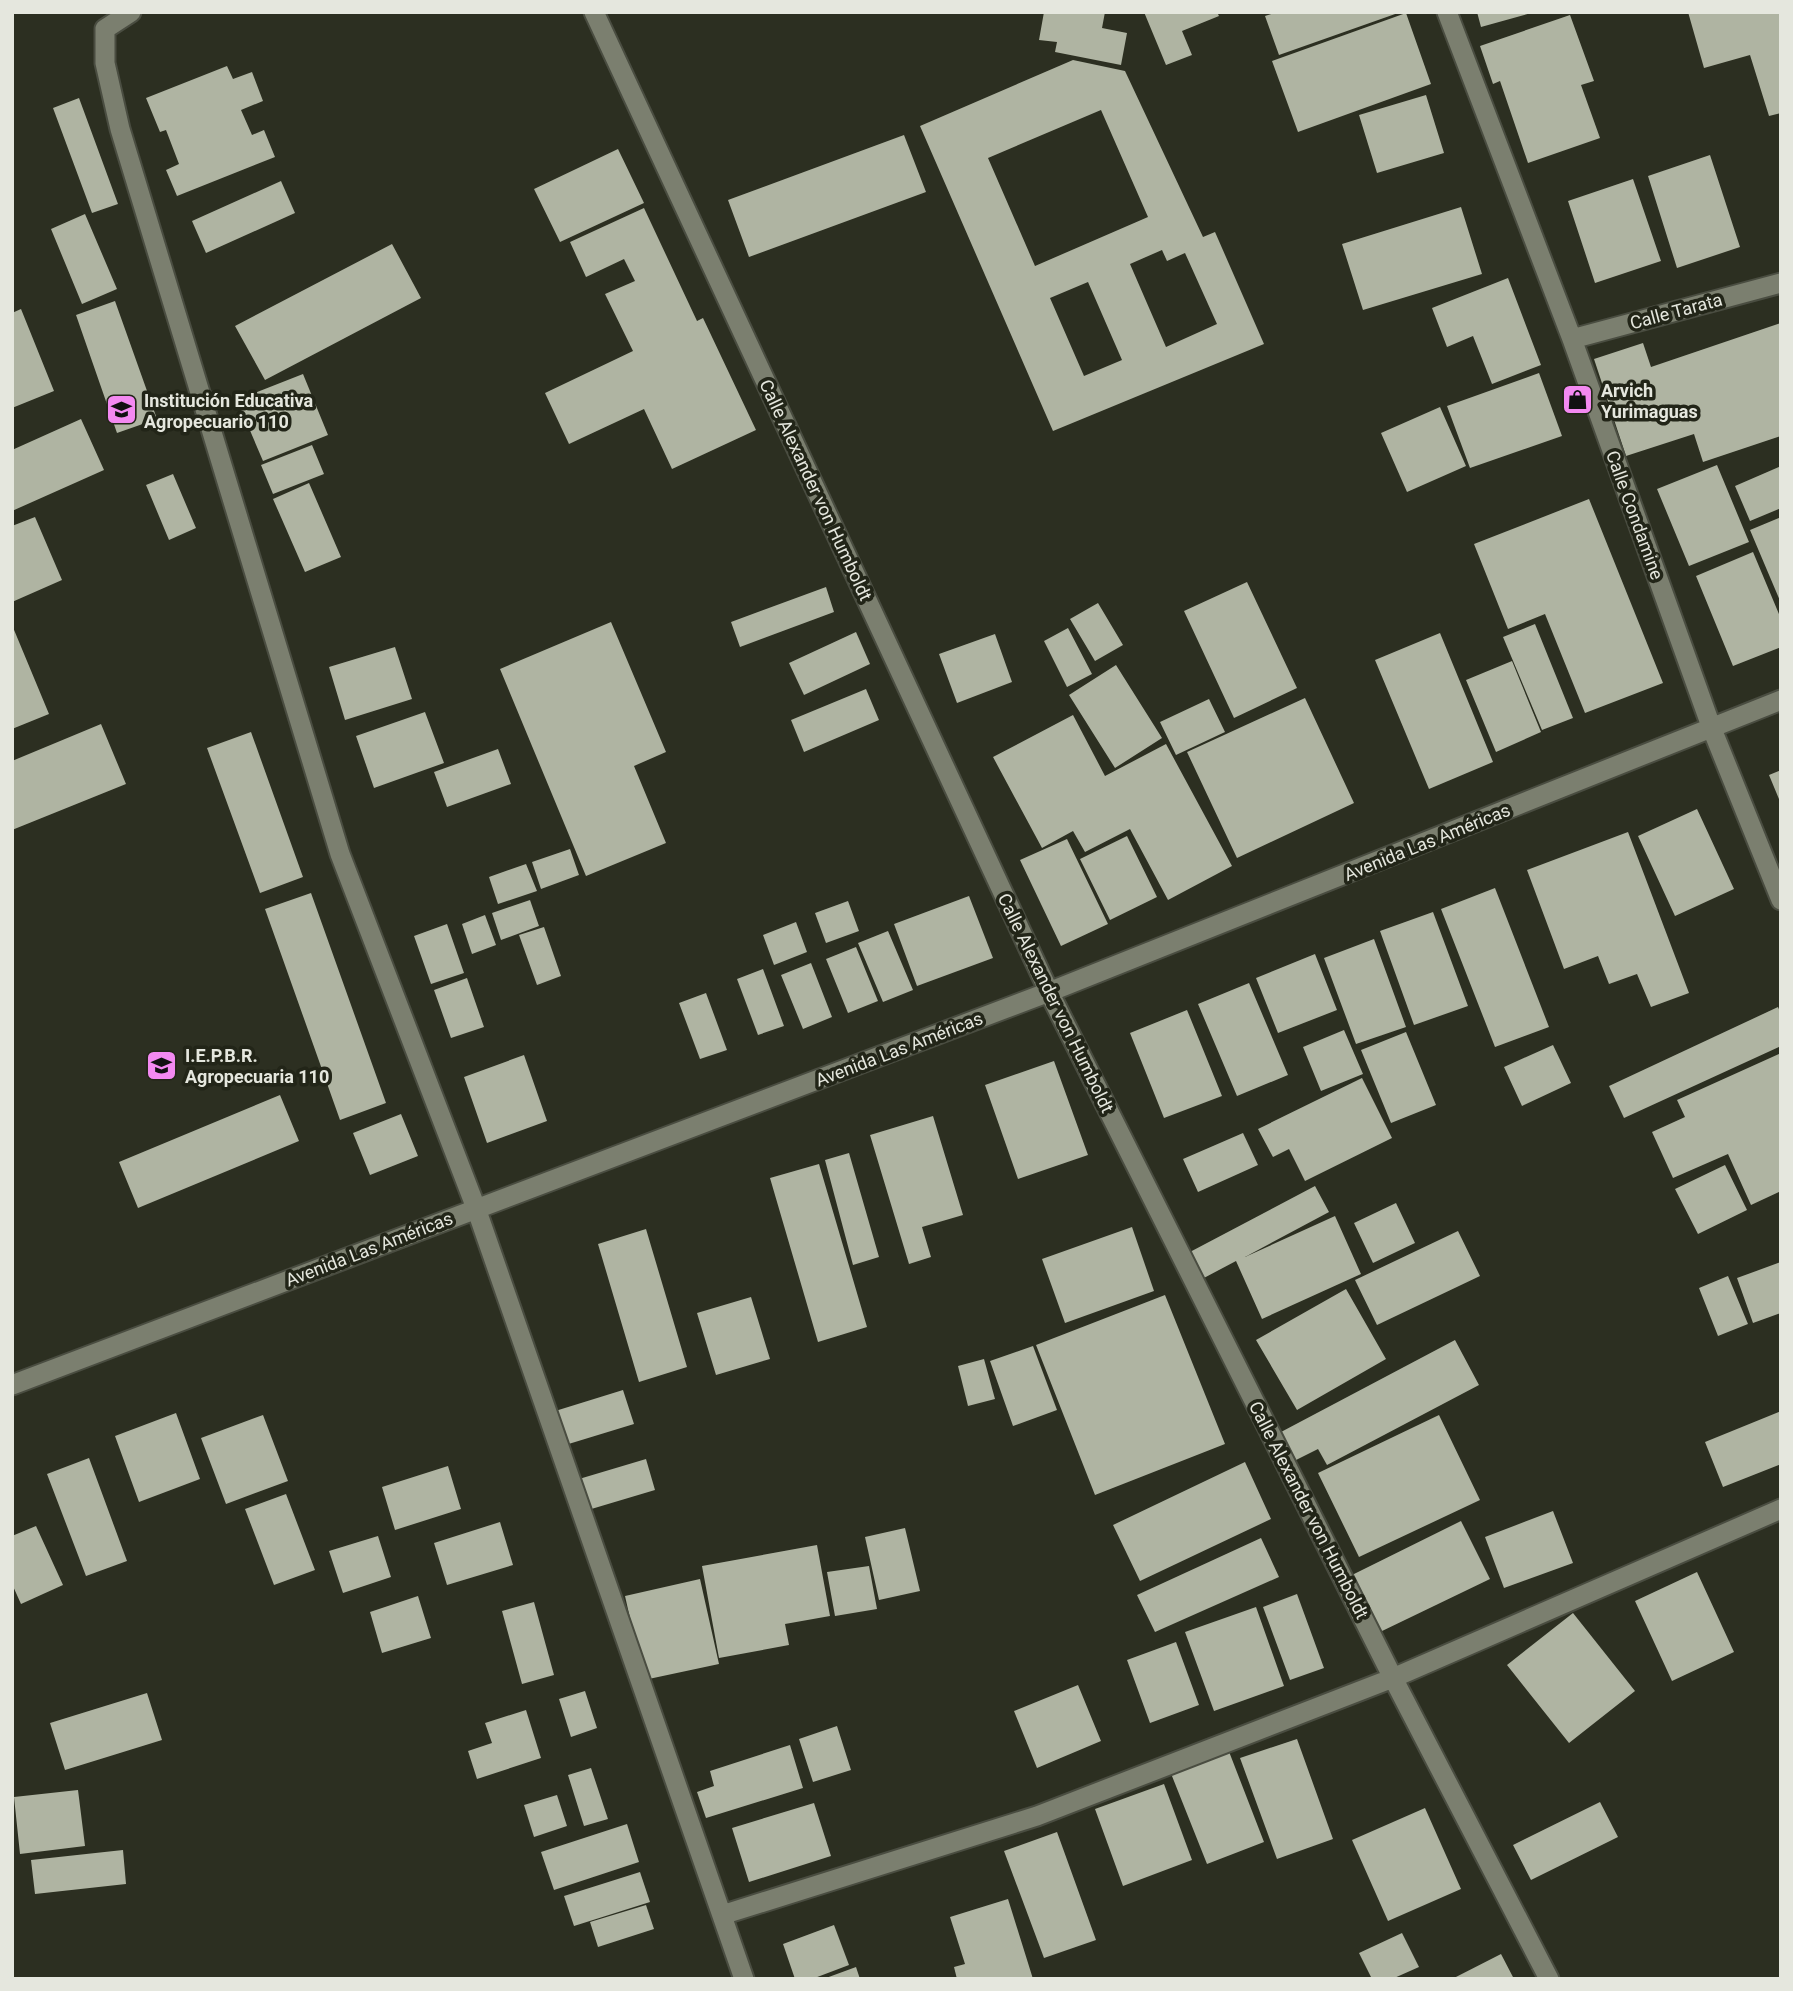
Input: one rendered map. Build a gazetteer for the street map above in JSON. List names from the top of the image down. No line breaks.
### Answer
{"streets":{"street":["Calle Tarata","Calle Alexander von Humboldt","Calle Condamine","Avenida Las Américas"]},"crossings":[["Calle Tarata","Calle Condamine"],["Calle Alexander von Humboldt","Avenida Las Américas"],["Calle Condamine","Avenida Las Américas"]],"places":{"shop":["Arvich Yurimaguas"],"school or university":["Institución Educativa Agropecuario 110","I.E.P.B.R. Agropecuaria 110"]}}
